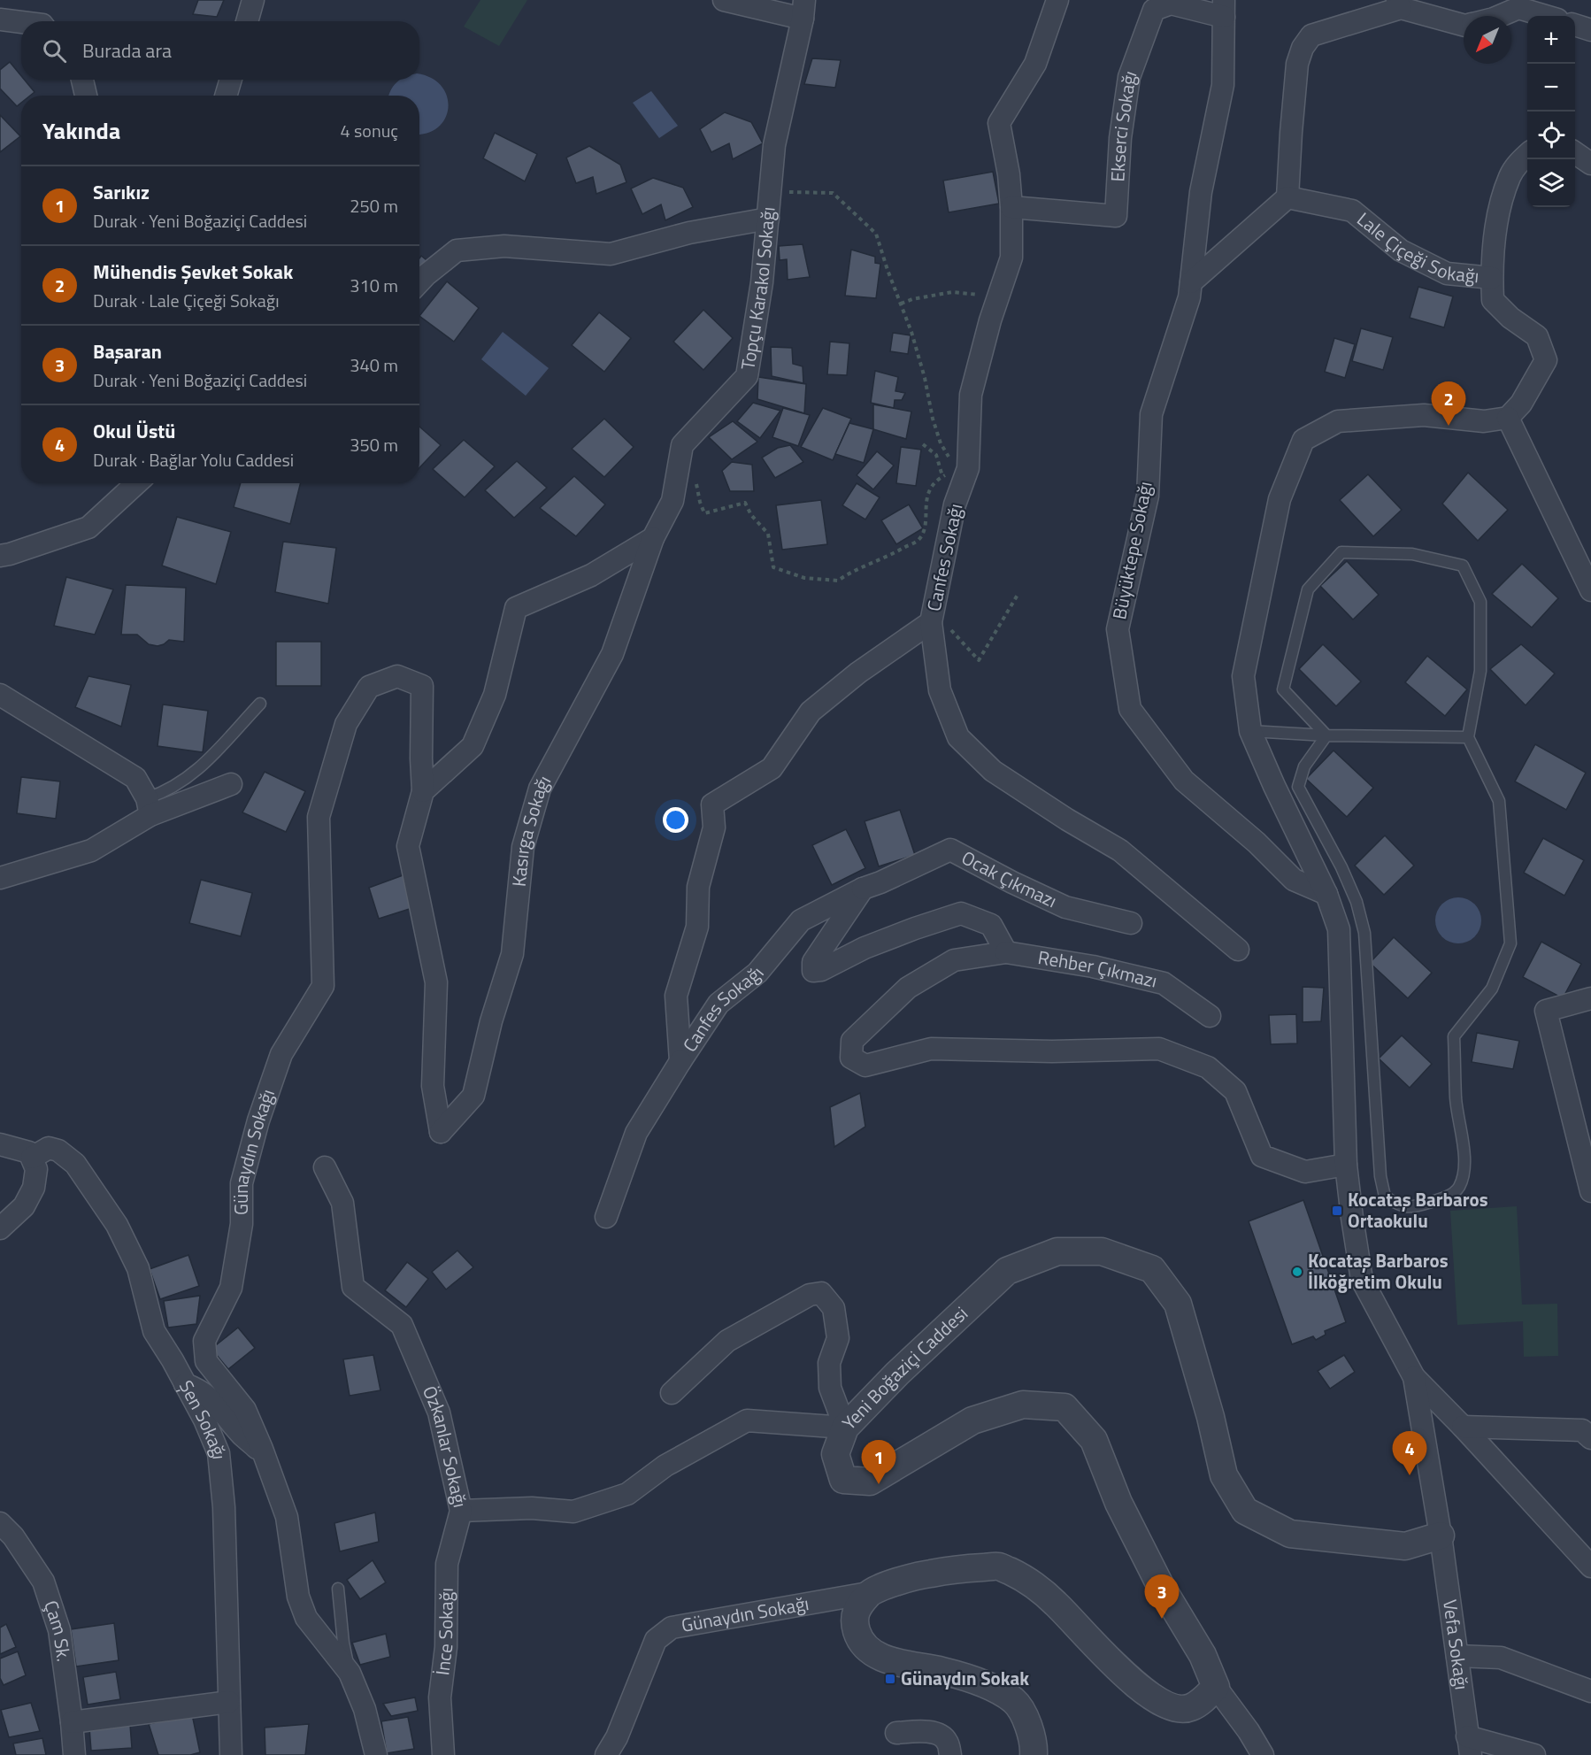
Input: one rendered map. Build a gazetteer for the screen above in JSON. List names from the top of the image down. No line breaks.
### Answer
{"streets":{"street":["Ekserci Sokağı","Lale Çiçeği Sokağı","Topçu Karakol Sokağı","Büyüktepe Sokağı","Canfes Sokağı","Kasırga Sokağı","Ocak Çıkmazı","Rehber Çıkmazı","Günaydın Sokağı","Yeni Boğaziçi Caddesi","Şen Sokağı","Özkanlar Sokağı","Çam Sk.","İnce Sokağı","Vefa Sokağı"]},"crossings":[["Ekserci Sokağı","Büyüktepe Sokağı"],["Ekserci Sokağı","Canfes Sokağı"],["Topçu Karakol Sokağı","Kasırga Sokağı"],["Canfes Sokağı","Ocak Çıkmazı"],["Kasırga Sokağı","Günaydın Sokağı"],["Yeni Boğaziçi Caddesi","Özkanlar Sokağı"],["Yeni Boğaziçi Caddesi","Vefa Sokağı"],["Özkanlar Sokağı","İnce Sokağı"]],"places":{"transit":["Kocataş Barbaros Ortaokulu","Günaydın Sokak"],"other":["Kocataş Barbaros İlköğretim Okulu"]},"north":"bottom left","page":{"map_buttons":["+","−"],"search":"Burada ara","heading":["Yakında","4 sonuç"],"list":[{"mark":"1","name":"Sarıkız","note":"Durak · Yeni Boğaziçi Caddesi","value":"250 m"},{"mark":"2","name":"Mühendis Şevket Sokak","note":"Durak · Lale Çiçeği Sokağı","value":"310 m"},{"mark":"3","name":"Başaran","note":"Durak · Yeni Boğaziçi Caddesi","value":"340 m"},{"mark":"4","name":"Okul Üstü","note":"Durak · Bağlar Yolu Caddesi","value":"350 m"}],"pins":["2","4","1","3"]}}
